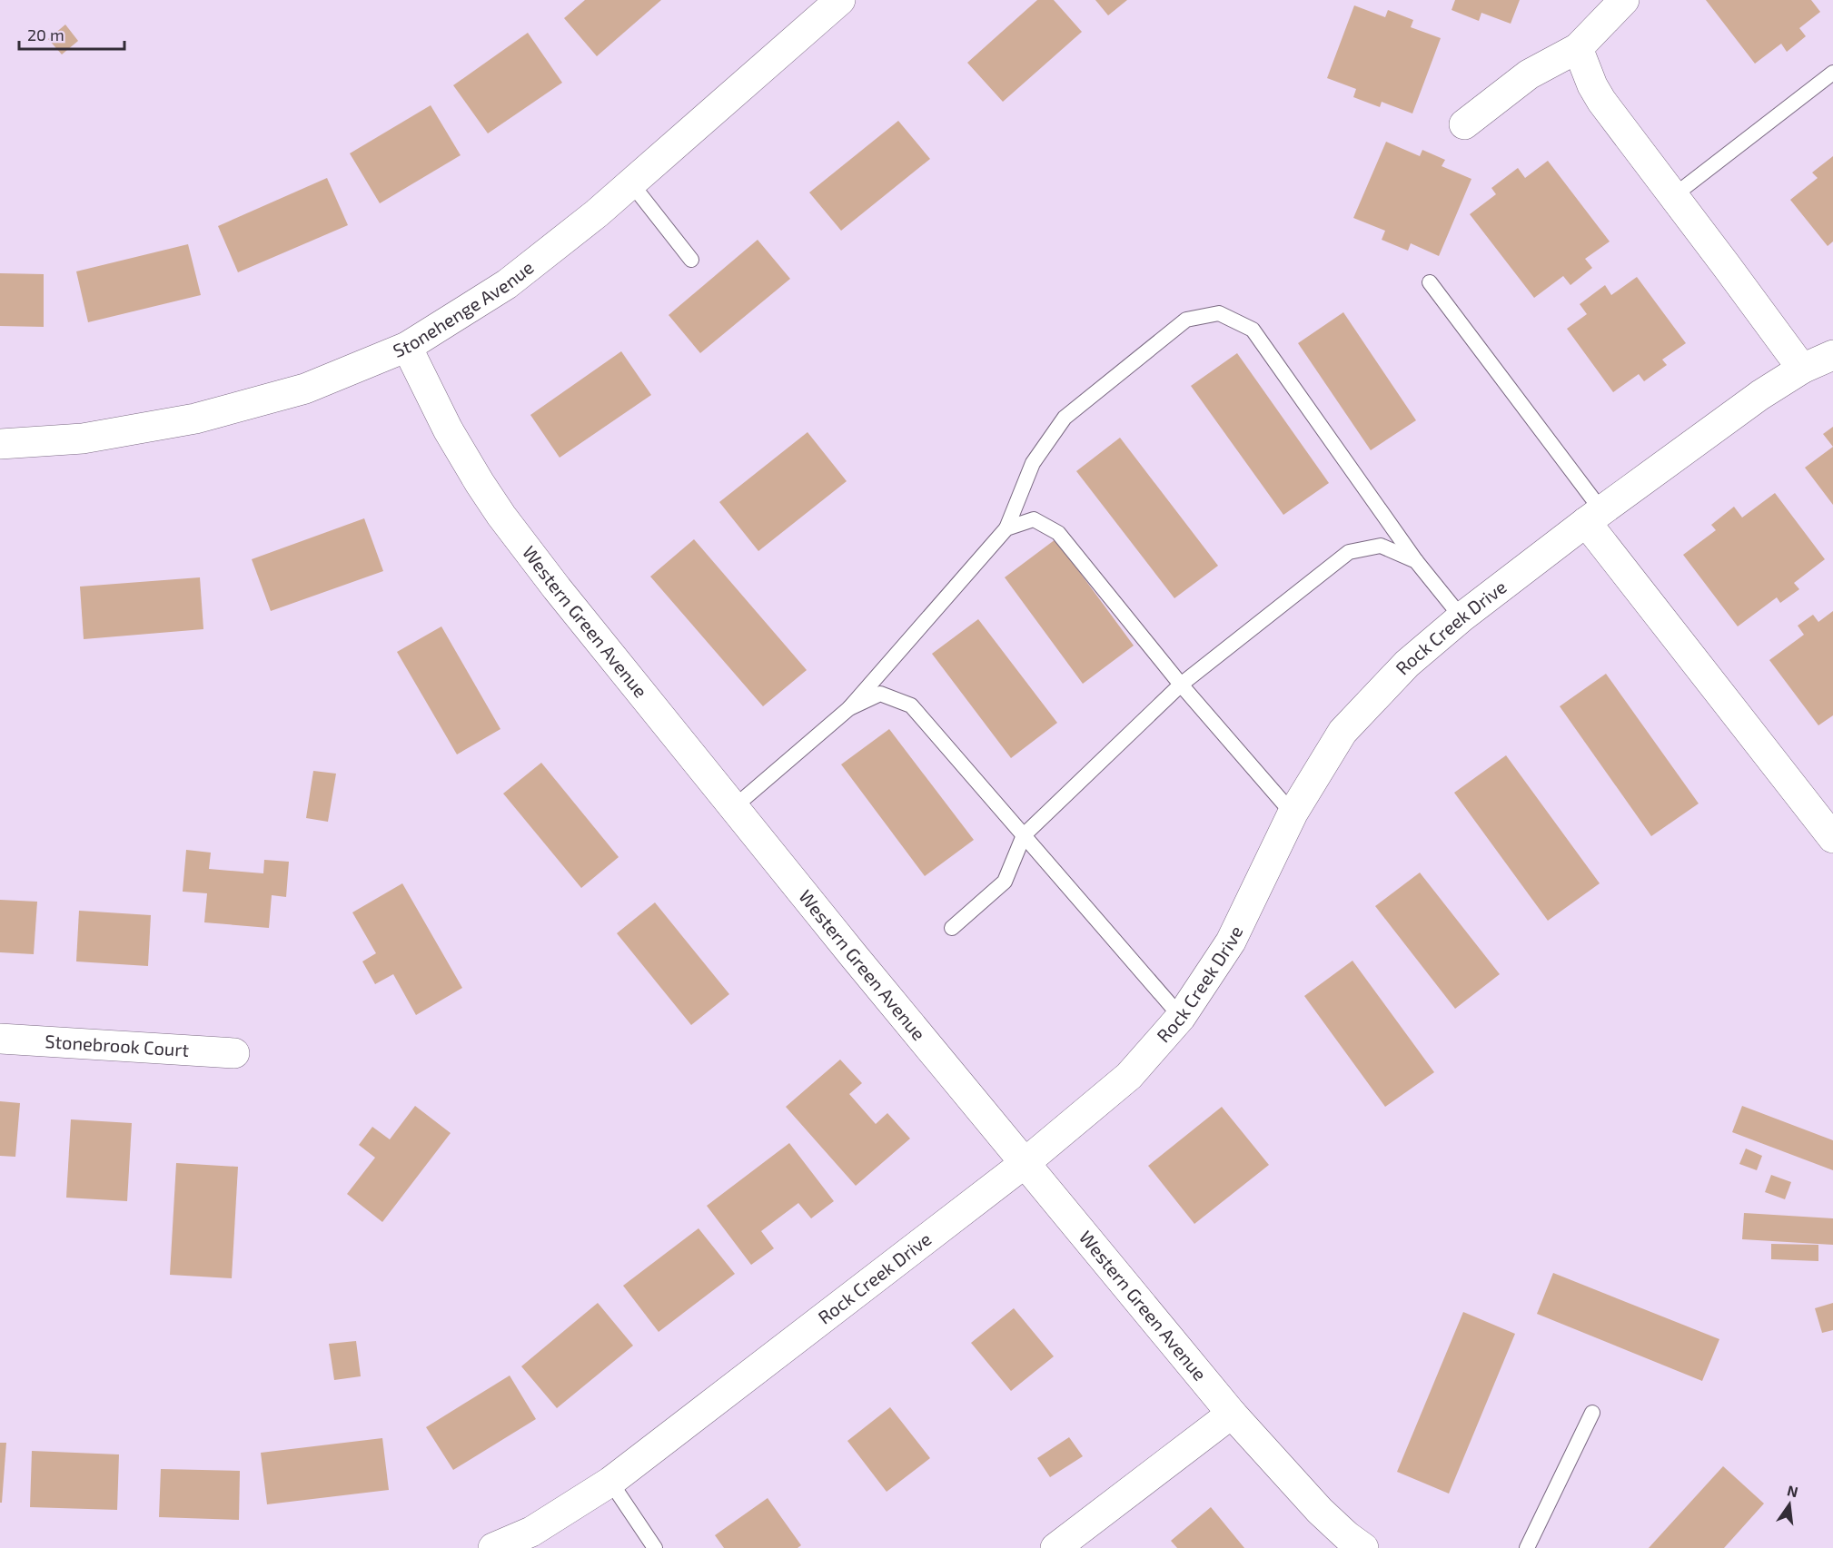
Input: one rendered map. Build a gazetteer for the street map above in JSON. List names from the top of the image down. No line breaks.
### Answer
{"streets":{"street":["Stonehenge Avenue","Western Green Avenue","Rock Creek Drive","Stonebrook Court"]},"crossings":[["Stonehenge Avenue","Western Green Avenue"],["Western Green Avenue","Rock Creek Drive"]],"scale_bar":"20 m","north":"top"}
